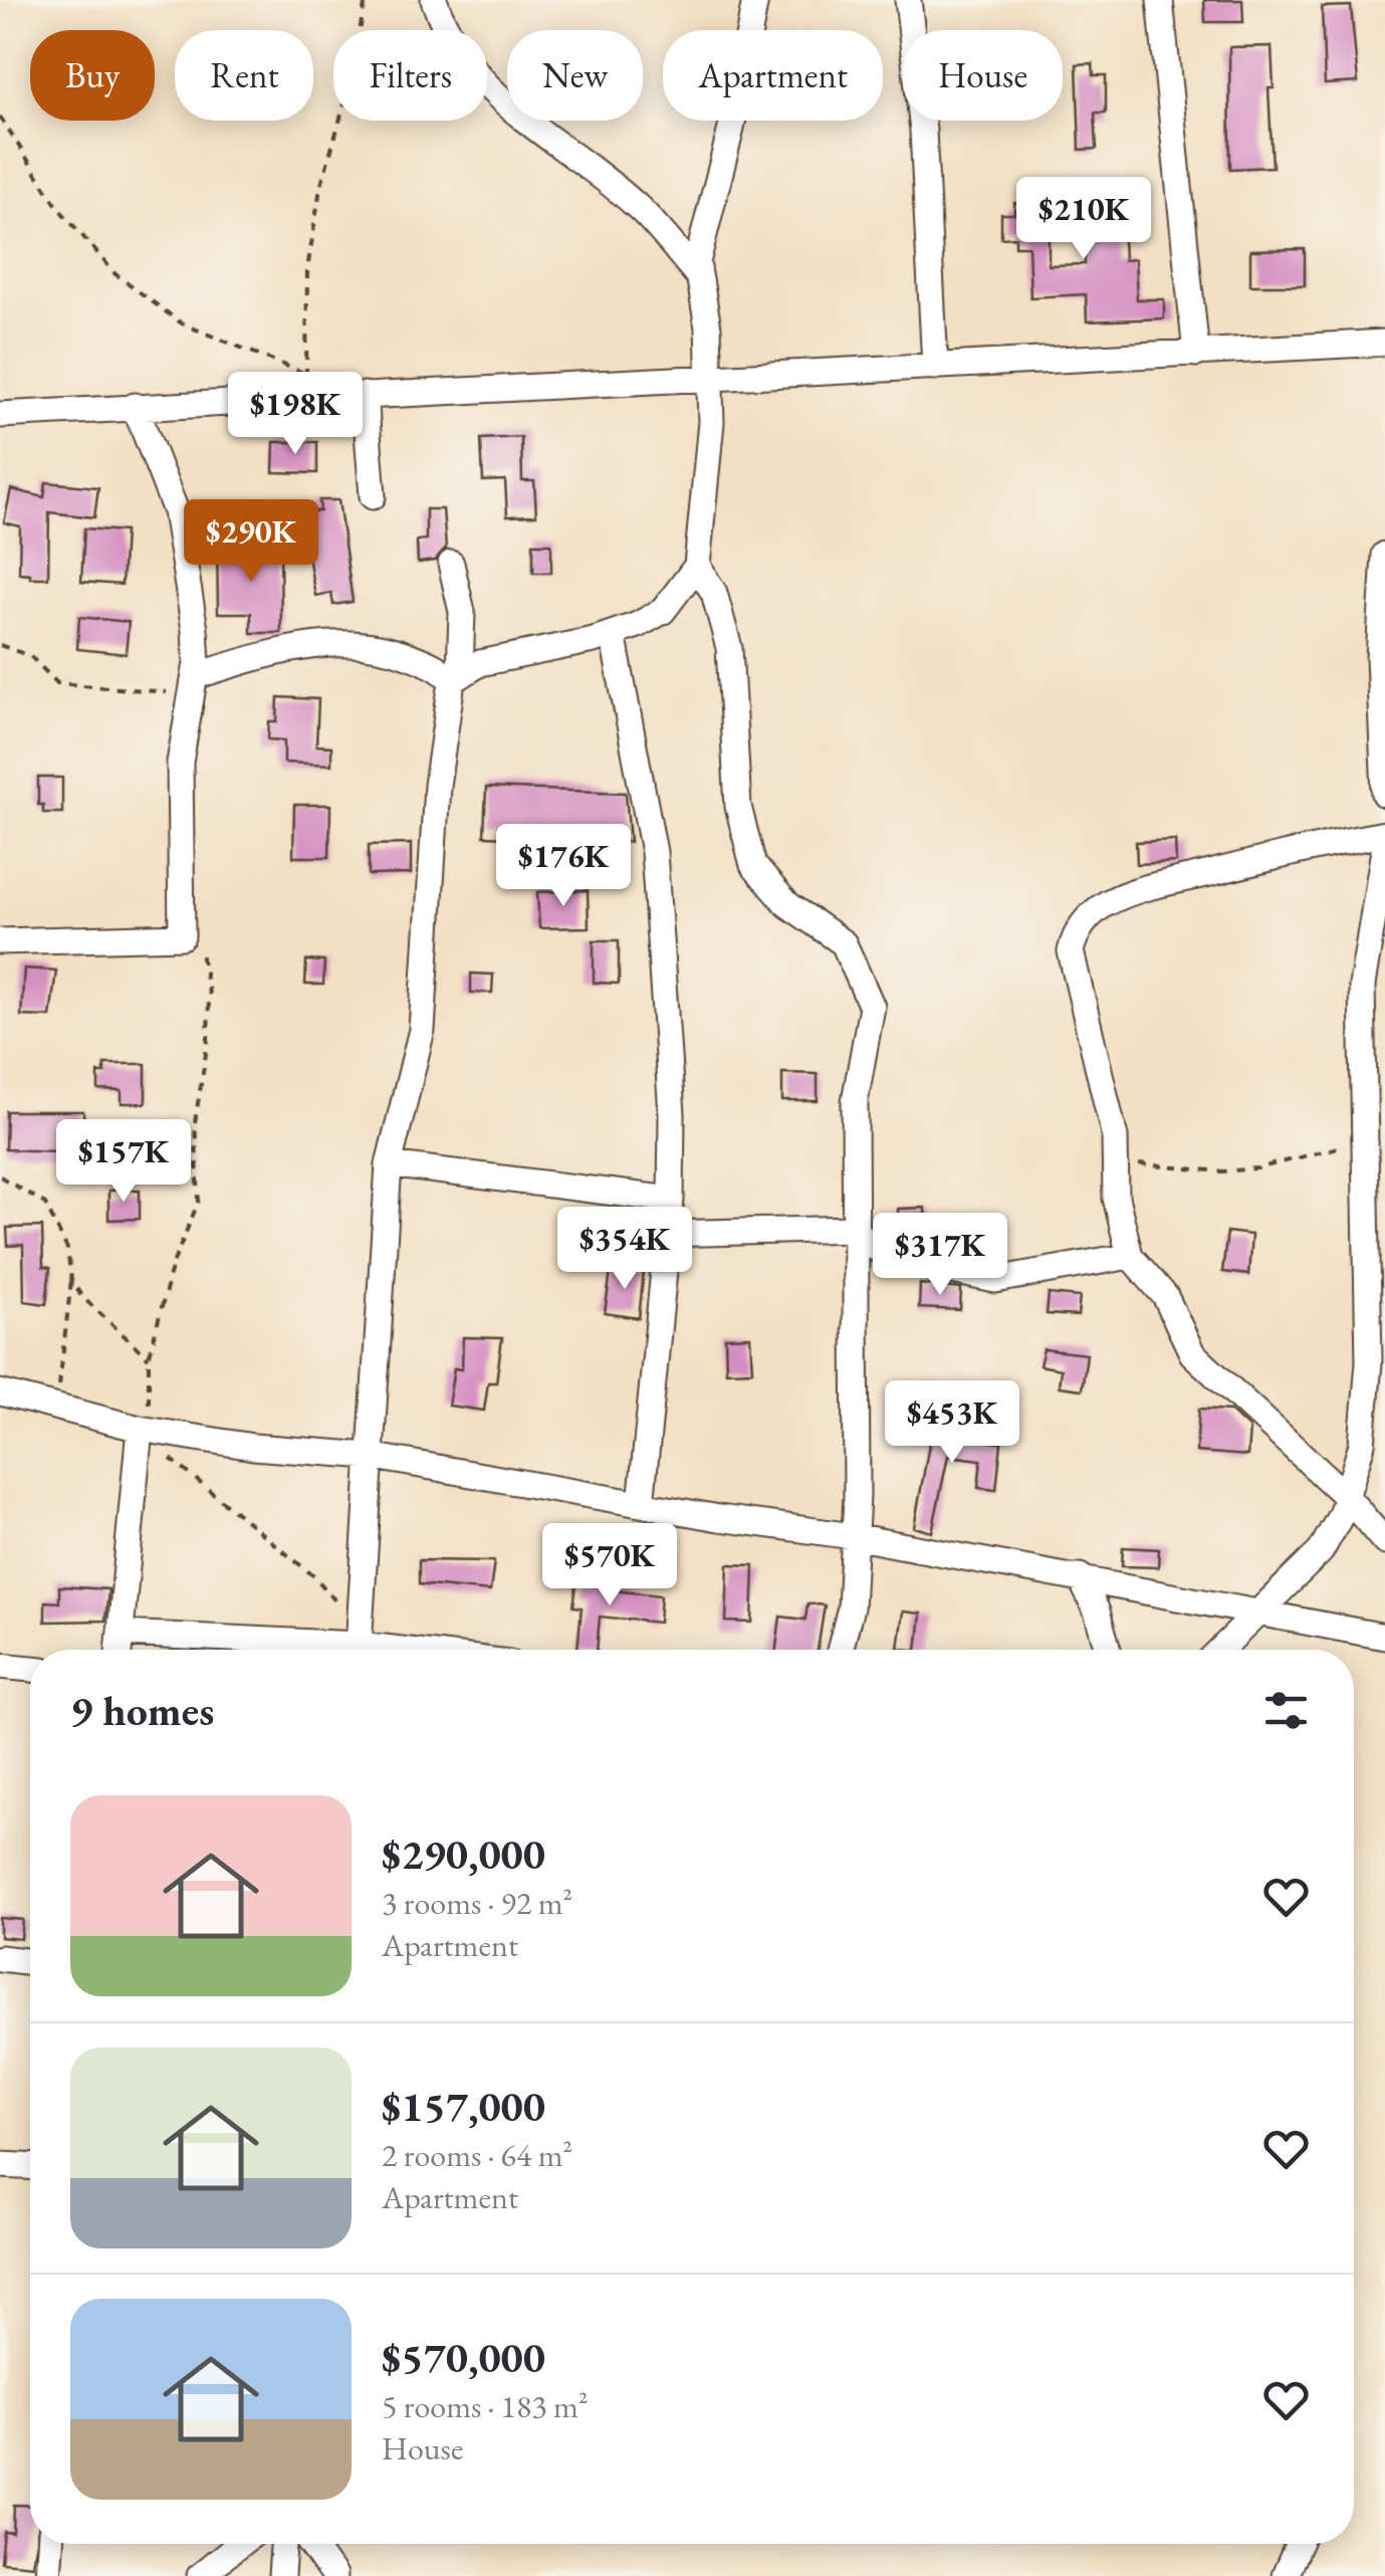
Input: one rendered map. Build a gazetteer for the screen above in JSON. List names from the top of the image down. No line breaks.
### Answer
{"page":{"chip":["Buy","Rent","Filters","New","Apartment","House"],"price":["$210K","$198K","$290K","$176K","$157K","$354K","$317K","$453K","$570K"],"heading":"9 homes","list":[{"name":"$290,000","note":"3 rooms · 92 m² · Apartment"},{"name":"$157,000","note":"2 rooms · 64 m² · Apartment"},{"name":"$570,000","note":"5 rooms · 183 m² · House"}]}}
